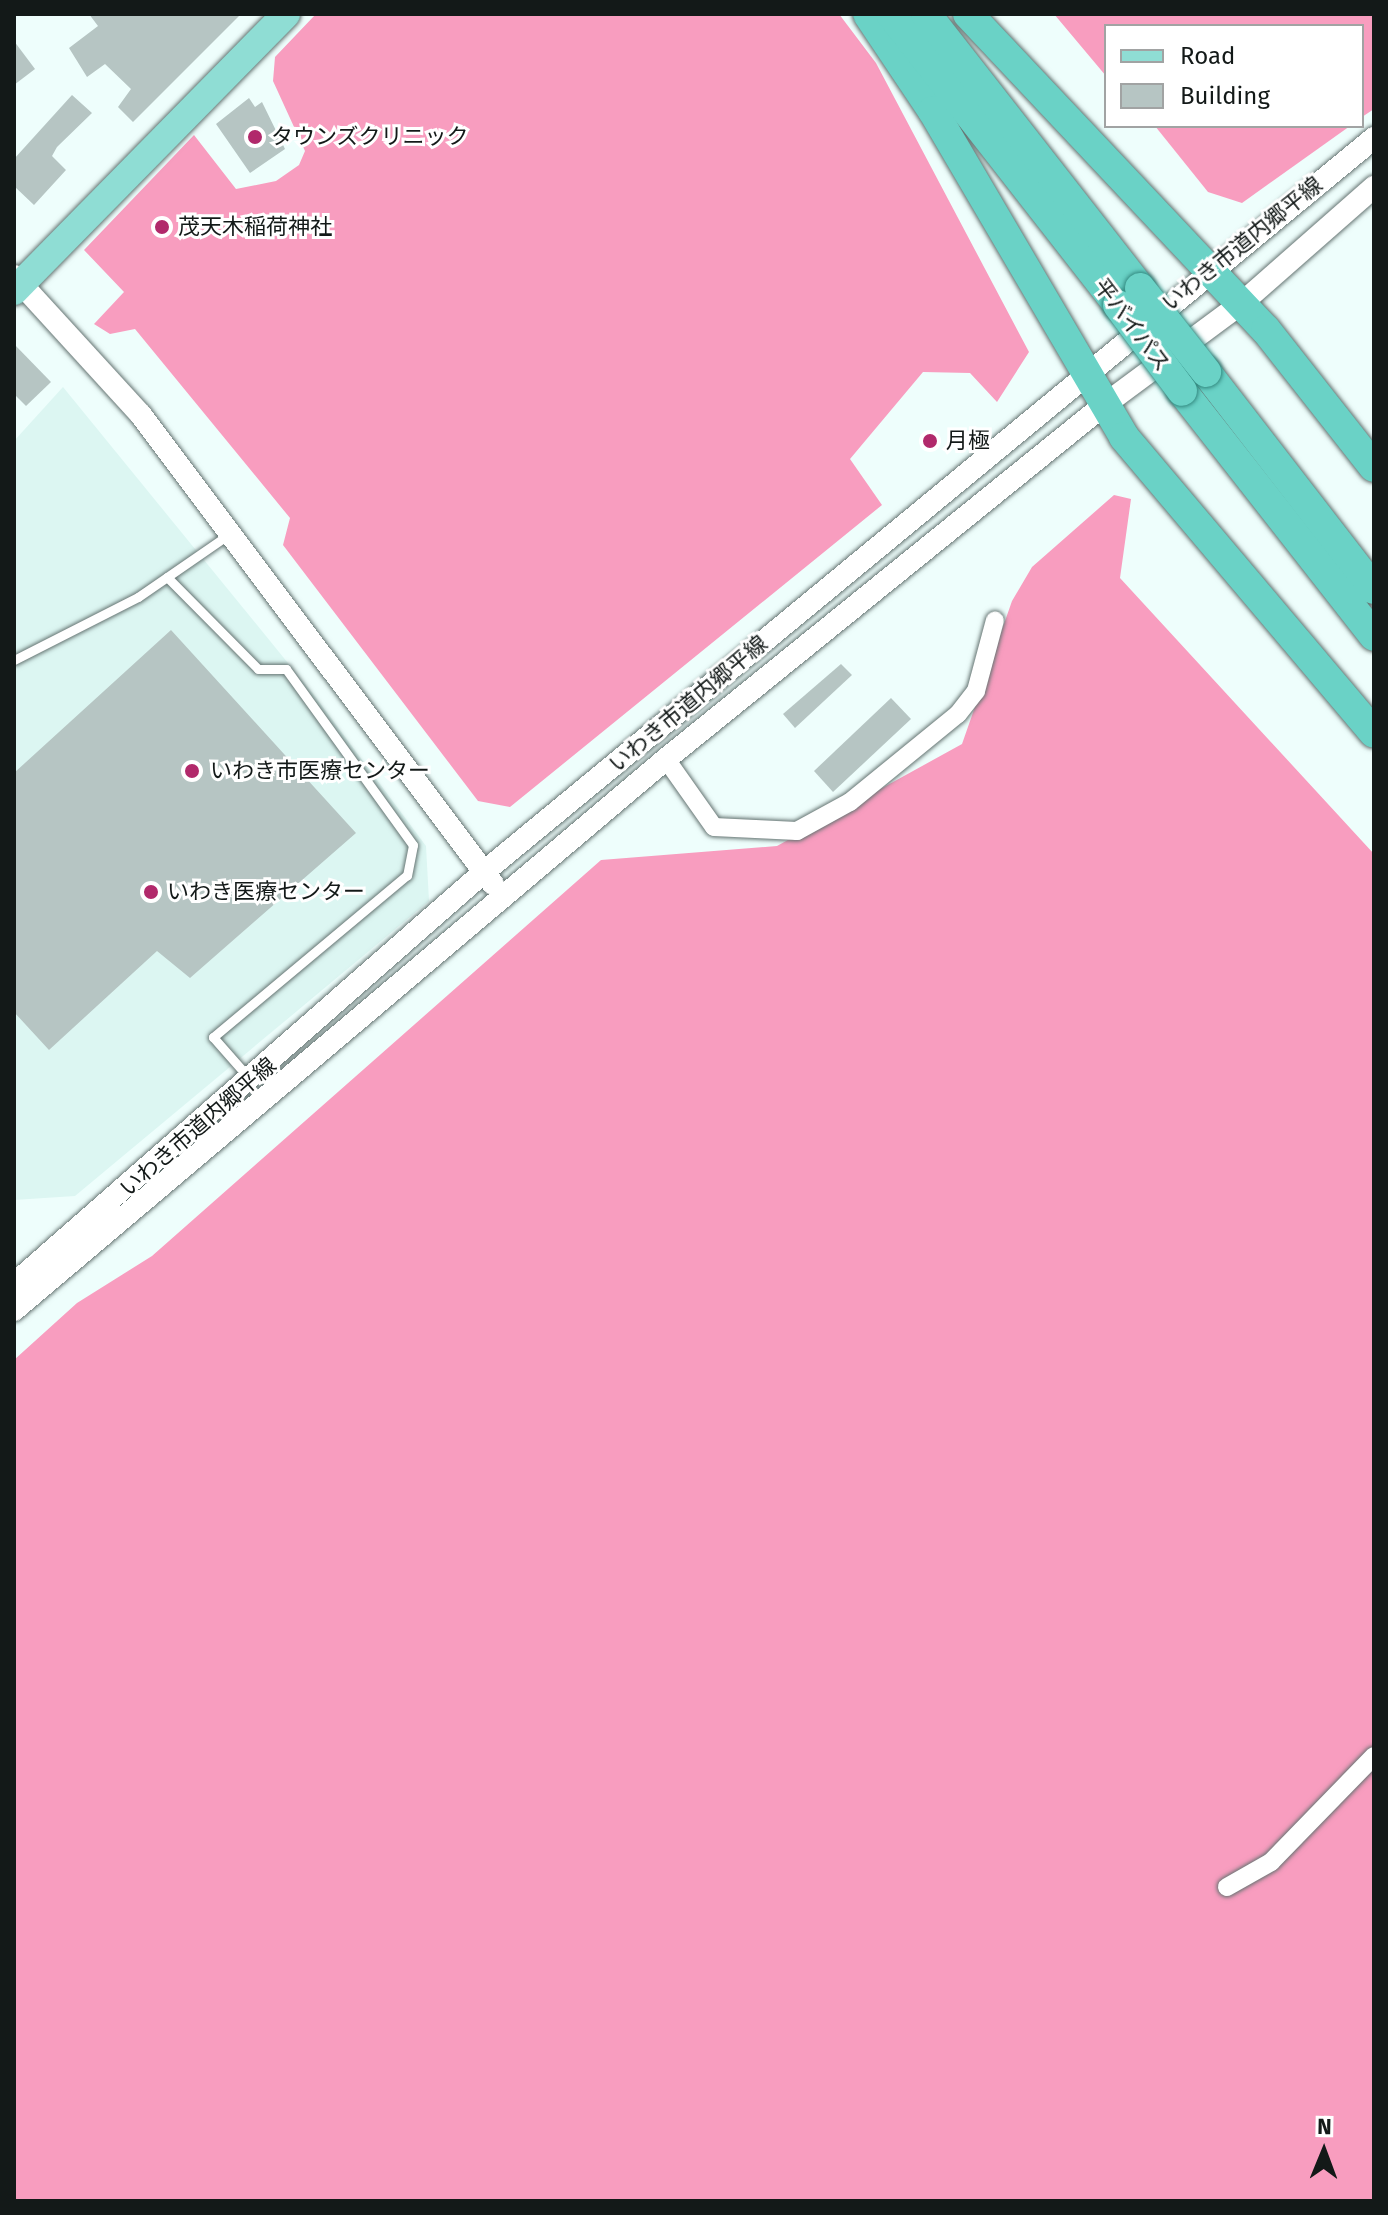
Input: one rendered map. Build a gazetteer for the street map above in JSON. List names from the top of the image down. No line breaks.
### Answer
{"streets":{"highway":["平バイパス"],"street":["いわき市道内郷平線"]},"places":["タウンズクリニック","茂天木稲荷神社","月極","いわき市医療センター","いわき医療センター"],"legend":["Road","Building"],"north":"top"}
